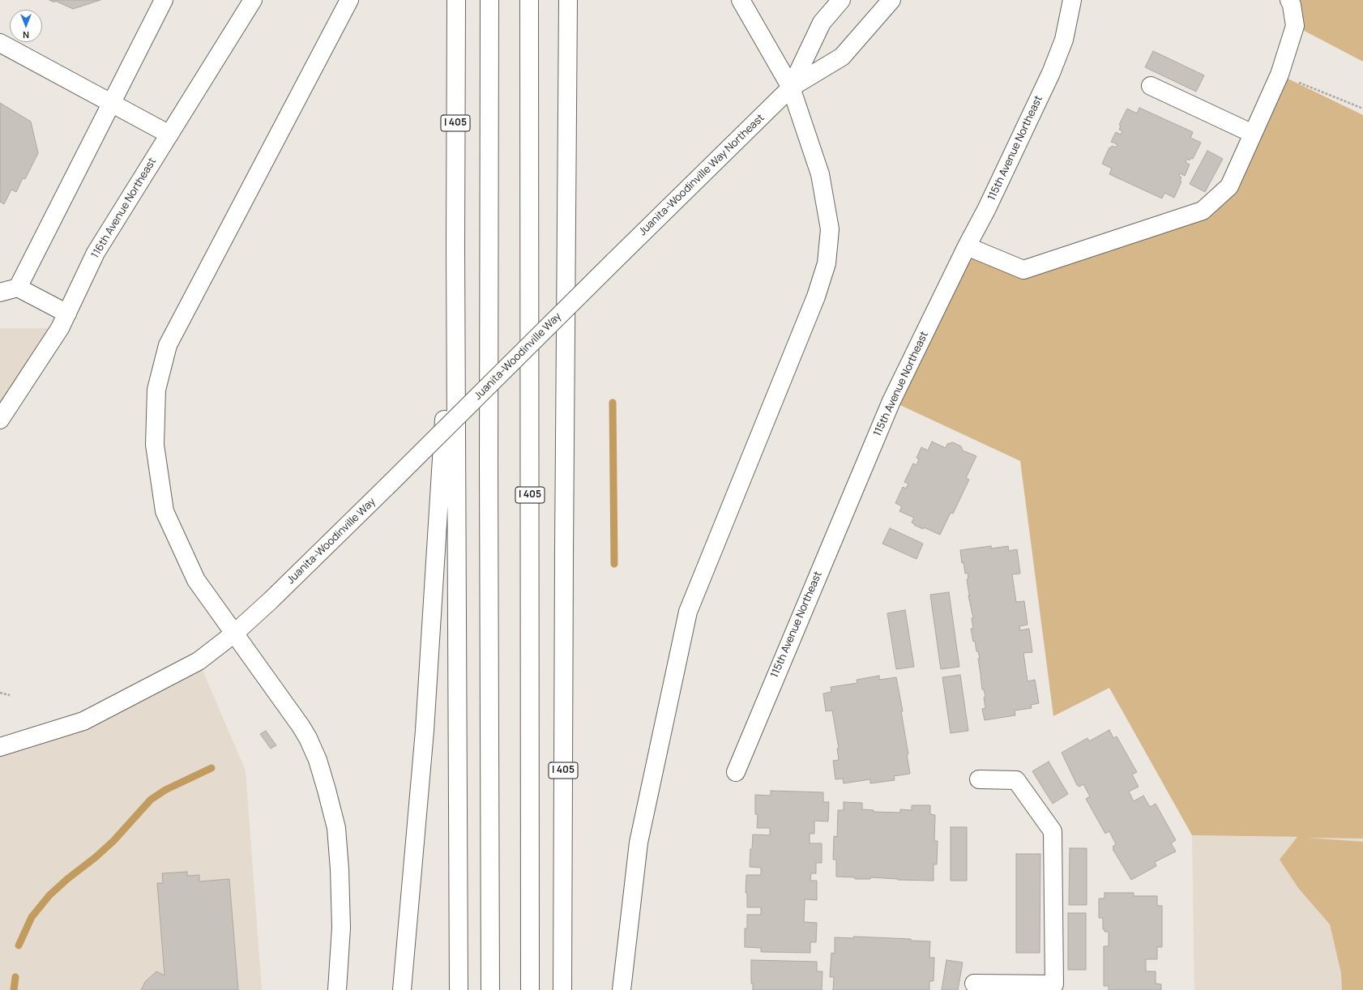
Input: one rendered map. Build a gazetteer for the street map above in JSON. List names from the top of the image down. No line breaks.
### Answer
{"streets":{"main road":["I 405","115th Avenue Northeast","Juanita-Woodinville Way Northeast","116th Avenue Northeast","Juanita-Woodinville Way"]},"crossings":[["Juanita-Woodinville Way Northeast","Juanita-Woodinville Way"]],"north":"bottom"}
